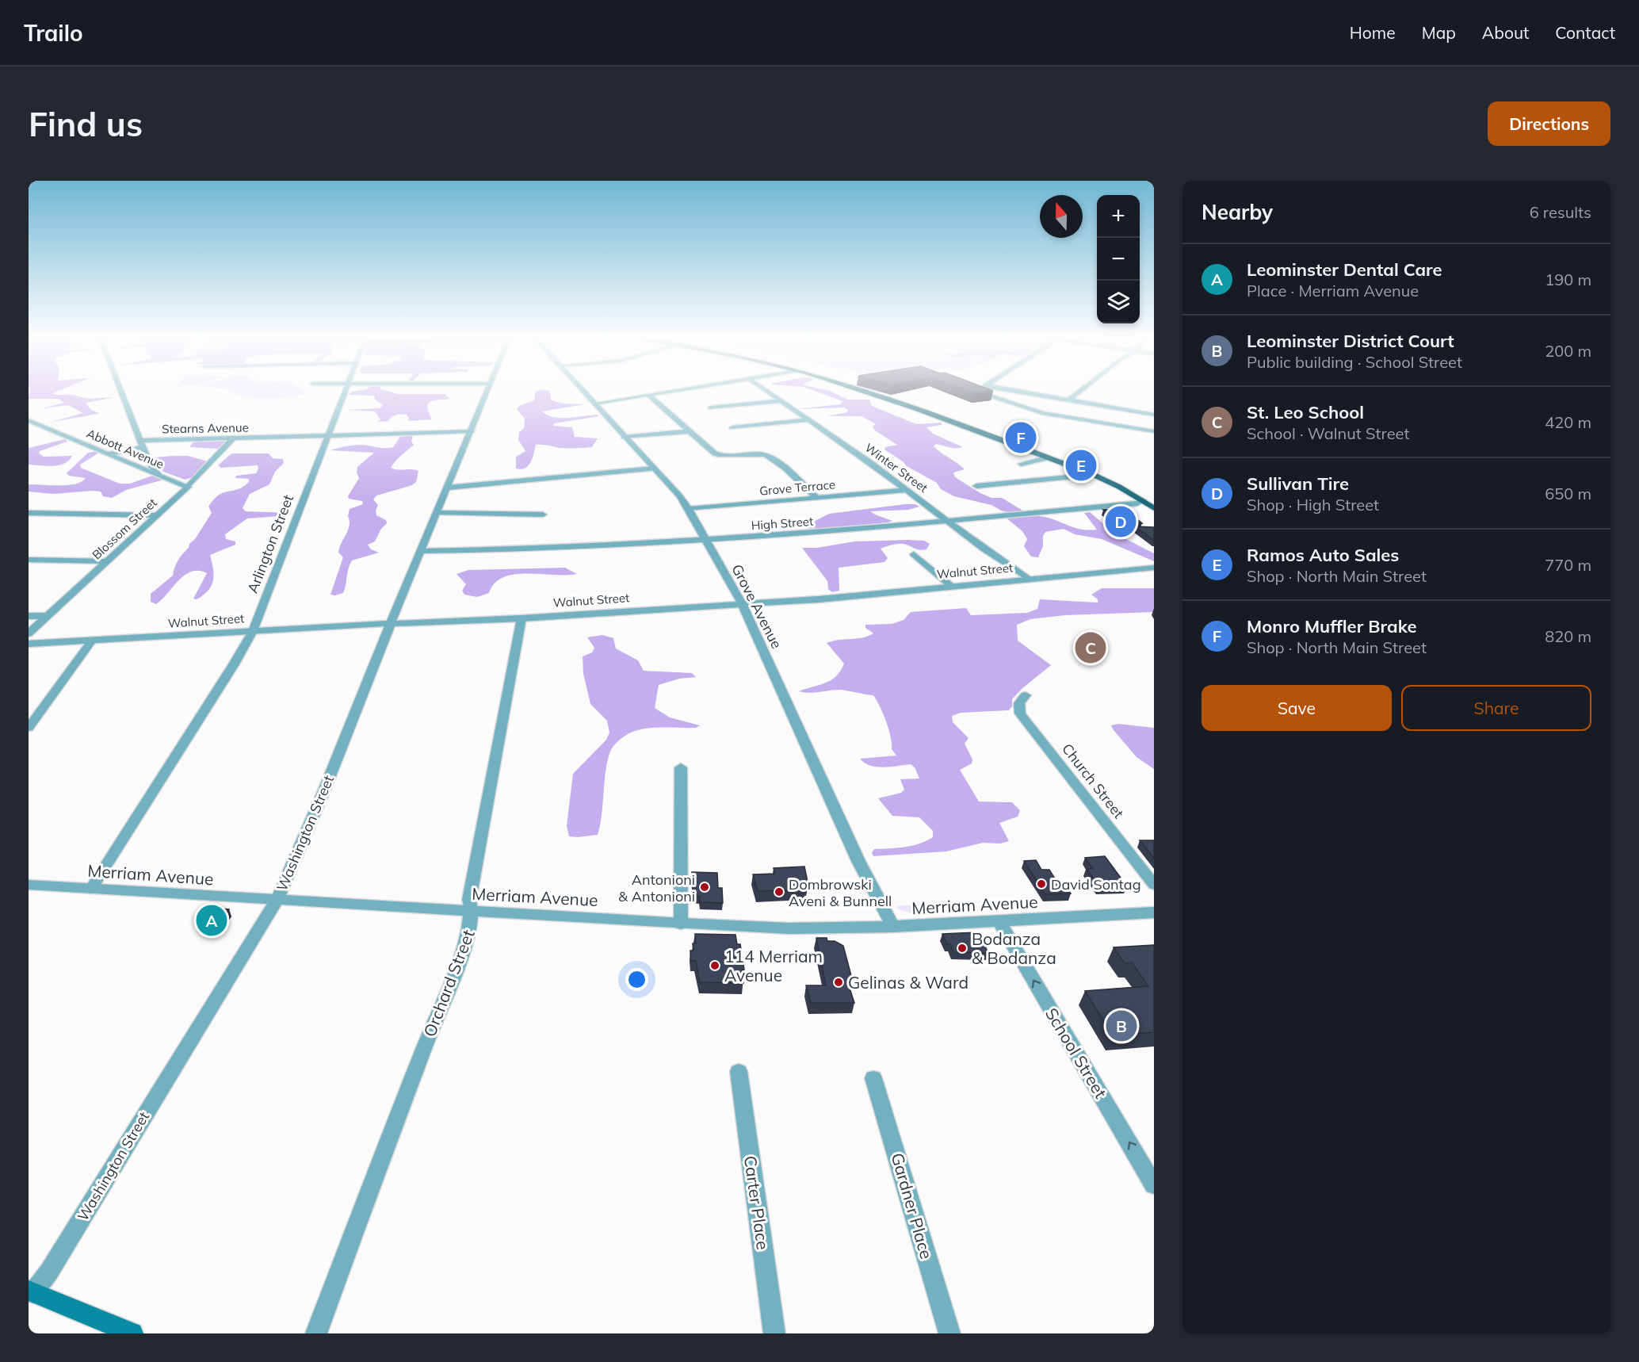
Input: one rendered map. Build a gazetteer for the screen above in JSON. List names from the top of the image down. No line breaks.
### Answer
{"streets":{"street":["Stearns Avenue","Abbott Avenue","Winter Street","Grove Terrace","High Street","Blossom Street","Arlington Street","Walnut Street","Grove Avenue","Church Street","Washington Street","Merriam Avenue","Orchard Street","School Street","Carter Place","Gardner Place"]},"crossings":[["Stearns Avenue","Abbott Avenue"],["Stearns Avenue","Blossom Street"],["Stearns Avenue","Arlington Street"],["Stearns Avenue","Washington Street"],["Abbott Avenue","Blossom Street"],["Winter Street","Grove Terrace"],["Winter Street","High Street"],["Winter Street","Walnut Street"],["Grove Terrace","Grove Avenue"],["High Street","Grove Avenue"],["High Street","Washington Street"],["Arlington Street","Walnut Street"],["Arlington Street","Merriam Avenue"],["Walnut Street","Grove Avenue"],["Walnut Street","Washington Street"],["Walnut Street","Orchard Street"],["Grove Avenue","Merriam Avenue"],["Washington Street","Merriam Avenue"],["Merriam Avenue","Orchard Street"],["Merriam Avenue","School Street"]],"one_way":["School Street"],"places":["David Sontag","Antonioni & Antonioni","Dombrowski Aveni & Bunnell","Bodanza & Bodanza","114 Merriam Avenue","Gelinas & Ward"],"north":"top","page":{"header":"Trailo","nav":["Home","Map","About","Contact"],"buttons":["Directions",["Save","Share"]],"title":"Find us","heading":["Nearby","6 results"],"map_buttons":["+","−"],"list":[{"mark":"A","name":"Leominster Dental Care","note":"Place · Merriam Avenue","value":"190 m"},{"mark":"B","name":"Leominster District Court","note":"Public building · School Street","value":"200 m"},{"mark":"C","name":"St. Leo School","note":"School · Walnut Street","value":"420 m"},{"mark":"D","name":"Sullivan Tire","note":"Shop · High Street","value":"650 m"},{"mark":"E","name":"Ramos Auto Sales","note":"Shop · North Main Street","value":"770 m"},{"mark":"F","name":"Monro Muffler Brake","note":"Shop · North Main Street","value":"820 m"}],"pins":["F","E","D","C","A","B"]}}
